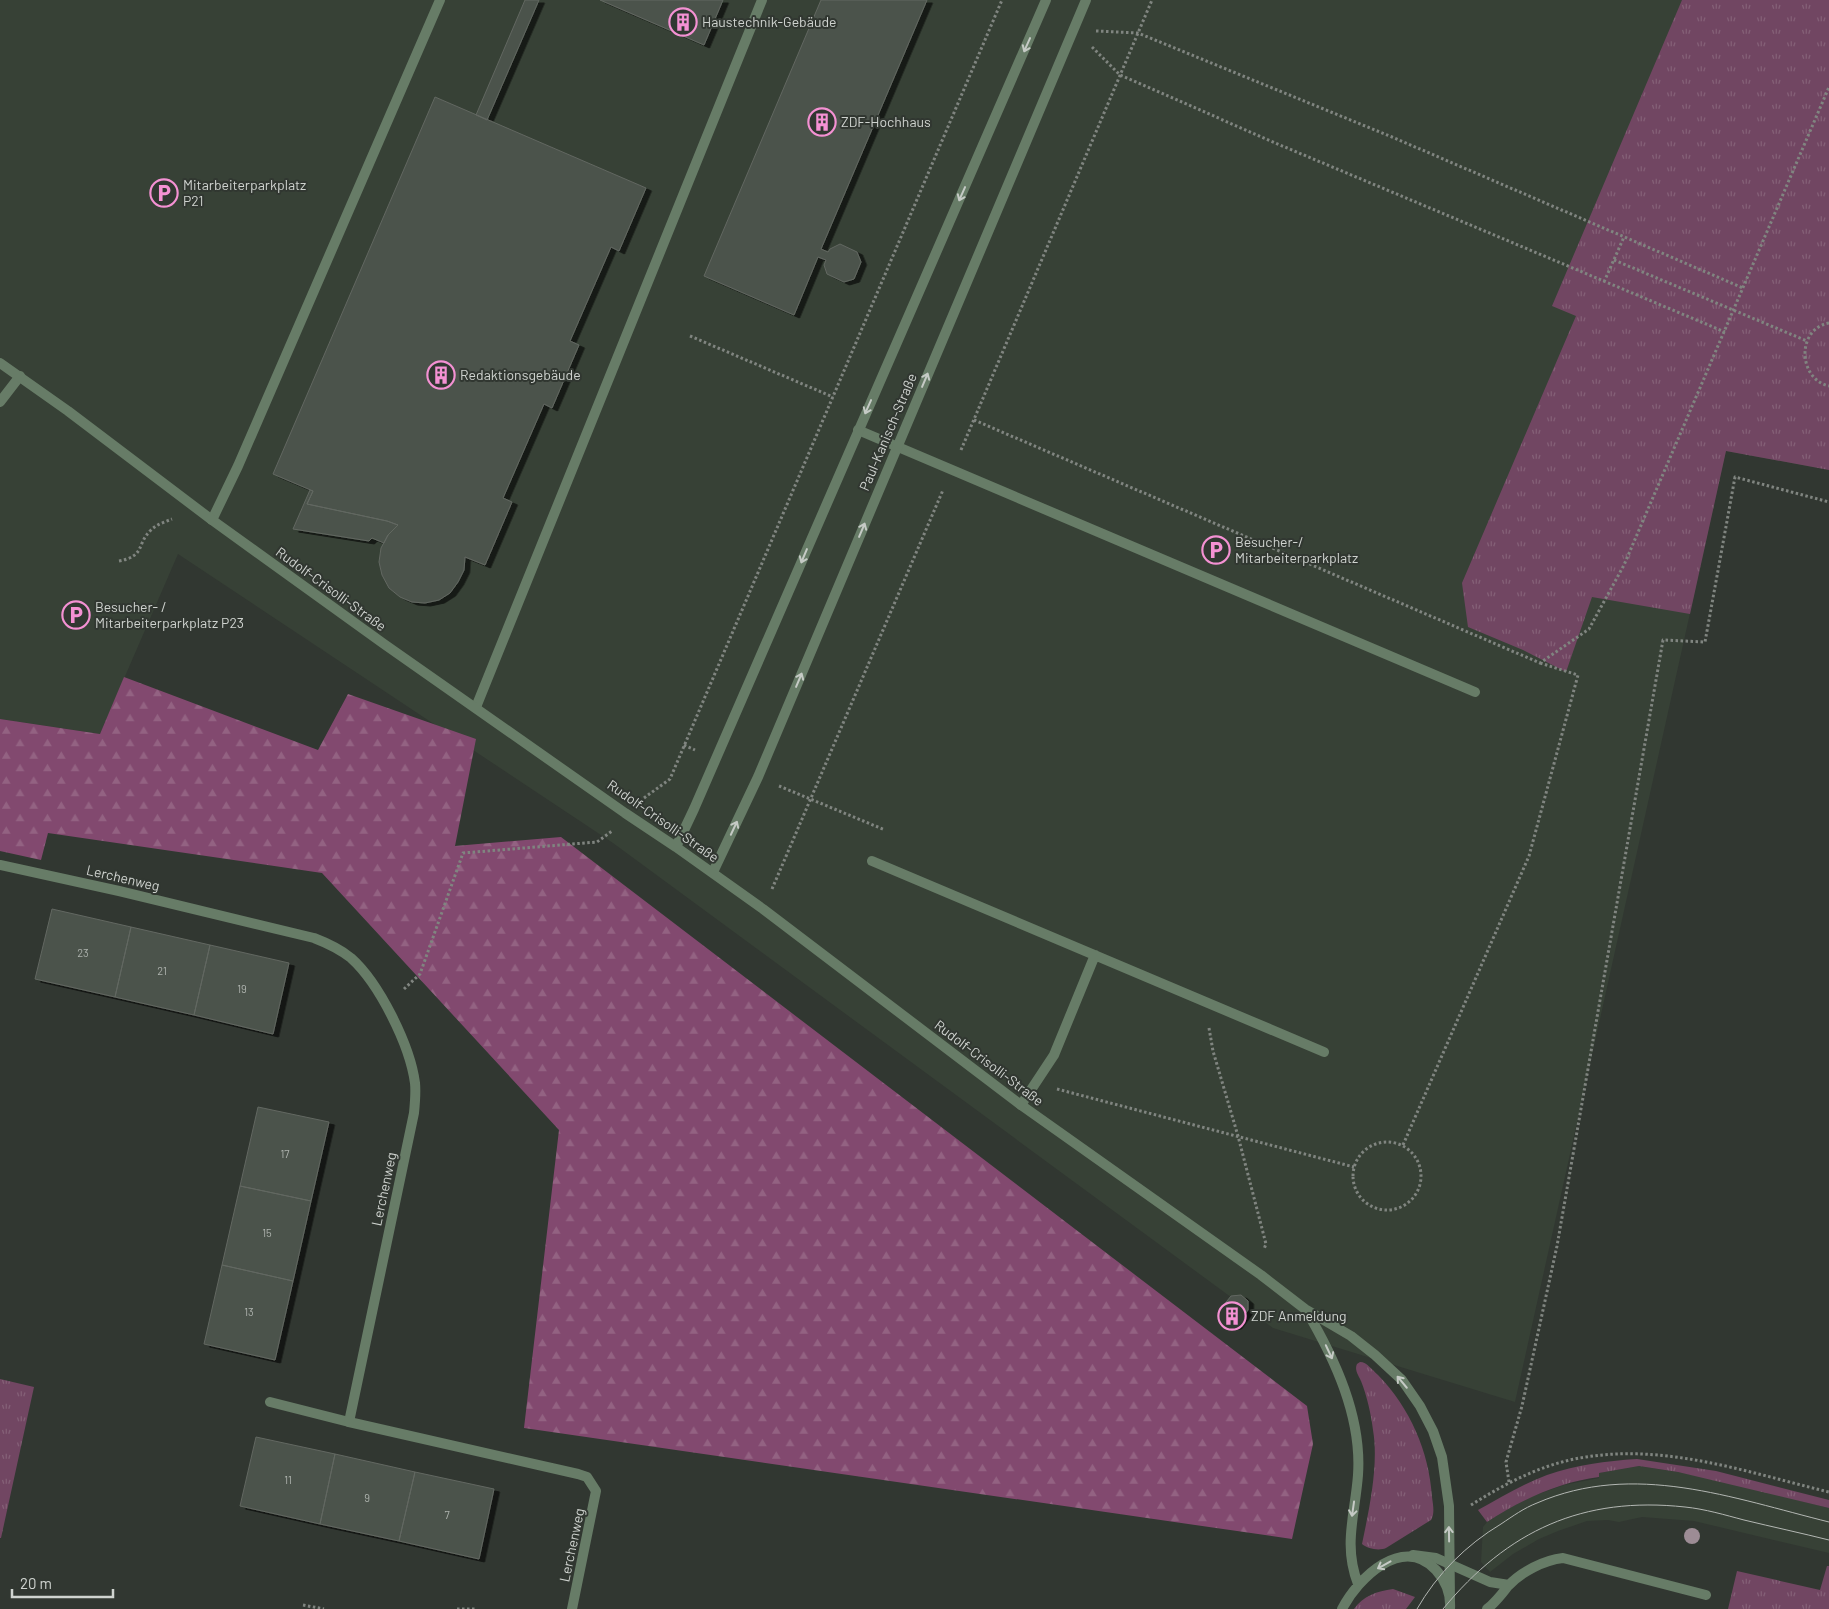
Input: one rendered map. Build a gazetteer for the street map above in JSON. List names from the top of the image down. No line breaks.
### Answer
{"streets":{"street":["Paul-Kanisch-Straße","Rudolf-Crisolli-Straße","Lerchenweg"]},"crossings":[["Paul-Kanisch-Straße","Rudolf-Crisolli-Straße"]],"places":{"building":["Haustechnik-Gebäude","ZDF-Hochhaus","Redaktionsgebäude","ZDF Anmeldung"],"parking":["Mitarbeiterparkplatz P21","Besucher-/ Mitarbeiterparkplatz","Besucher- / Mitarbeiterparkplatz P23"]},"house_numbers":["23","21","19","17","15","13","11","9","7"],"scale_bar":"20 m"}
